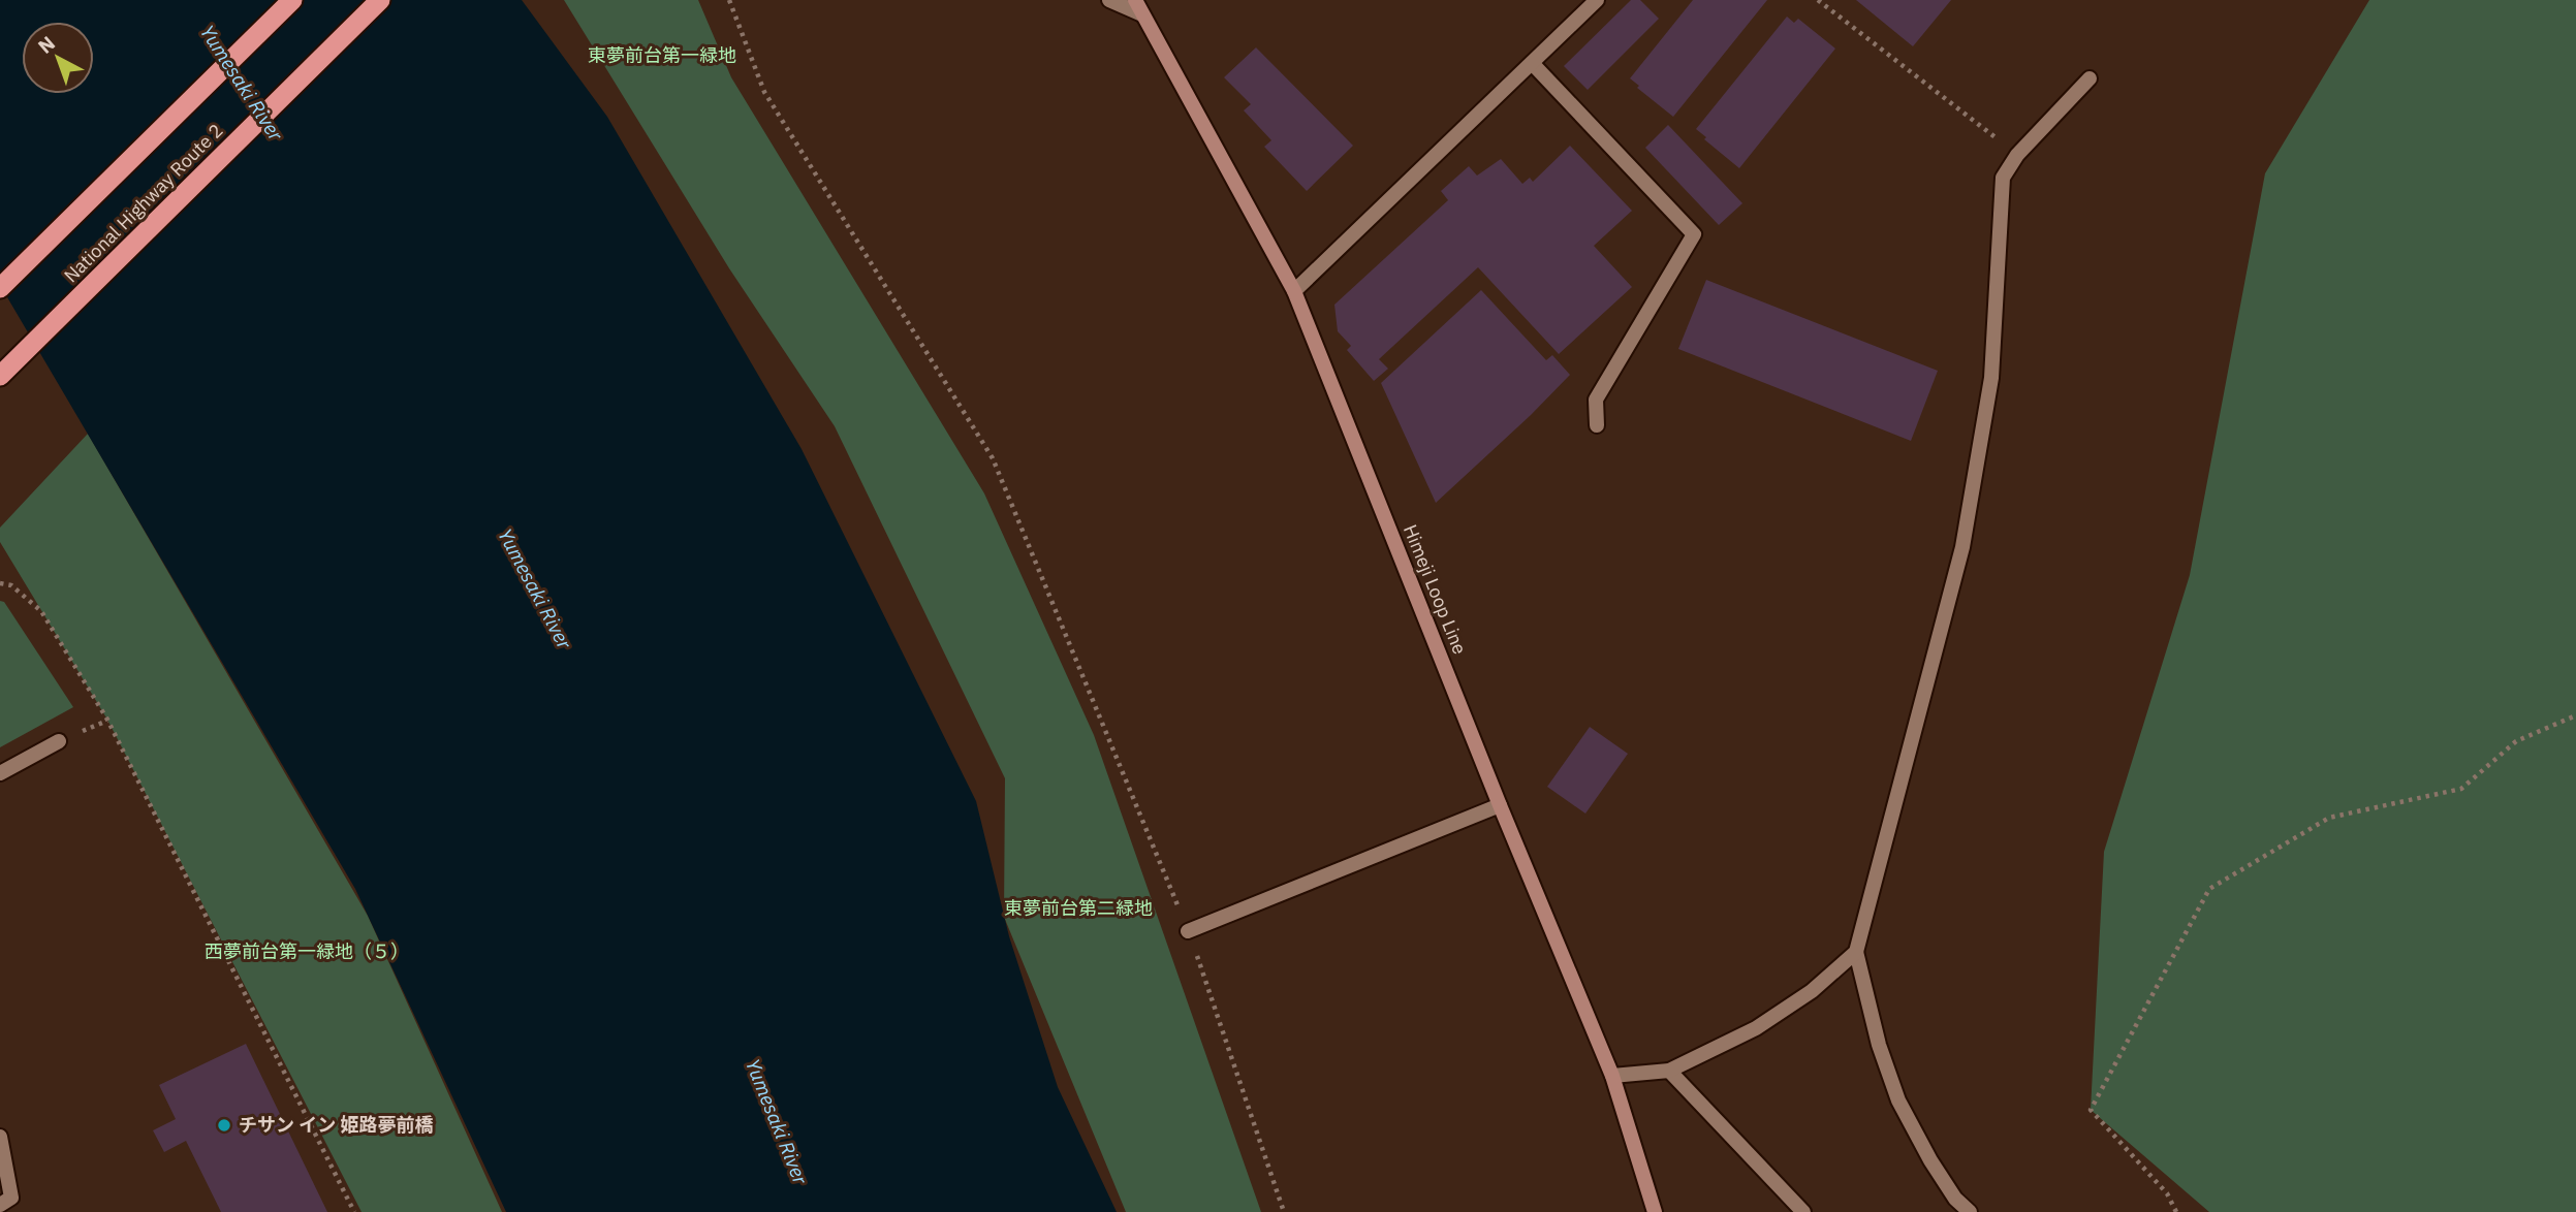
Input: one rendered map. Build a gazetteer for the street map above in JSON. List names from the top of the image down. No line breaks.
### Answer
{"streets":{"highway":["National Highway Route 2"],"main road":["Himeji Loop Line"]},"water":["Yumesaki River"],"parks":["東夢前台第一緑地","東夢前台第二緑地","西夢前台第一緑地（５）"],"places":["チサン イン 姫路夢前橋"],"north":"top left"}
